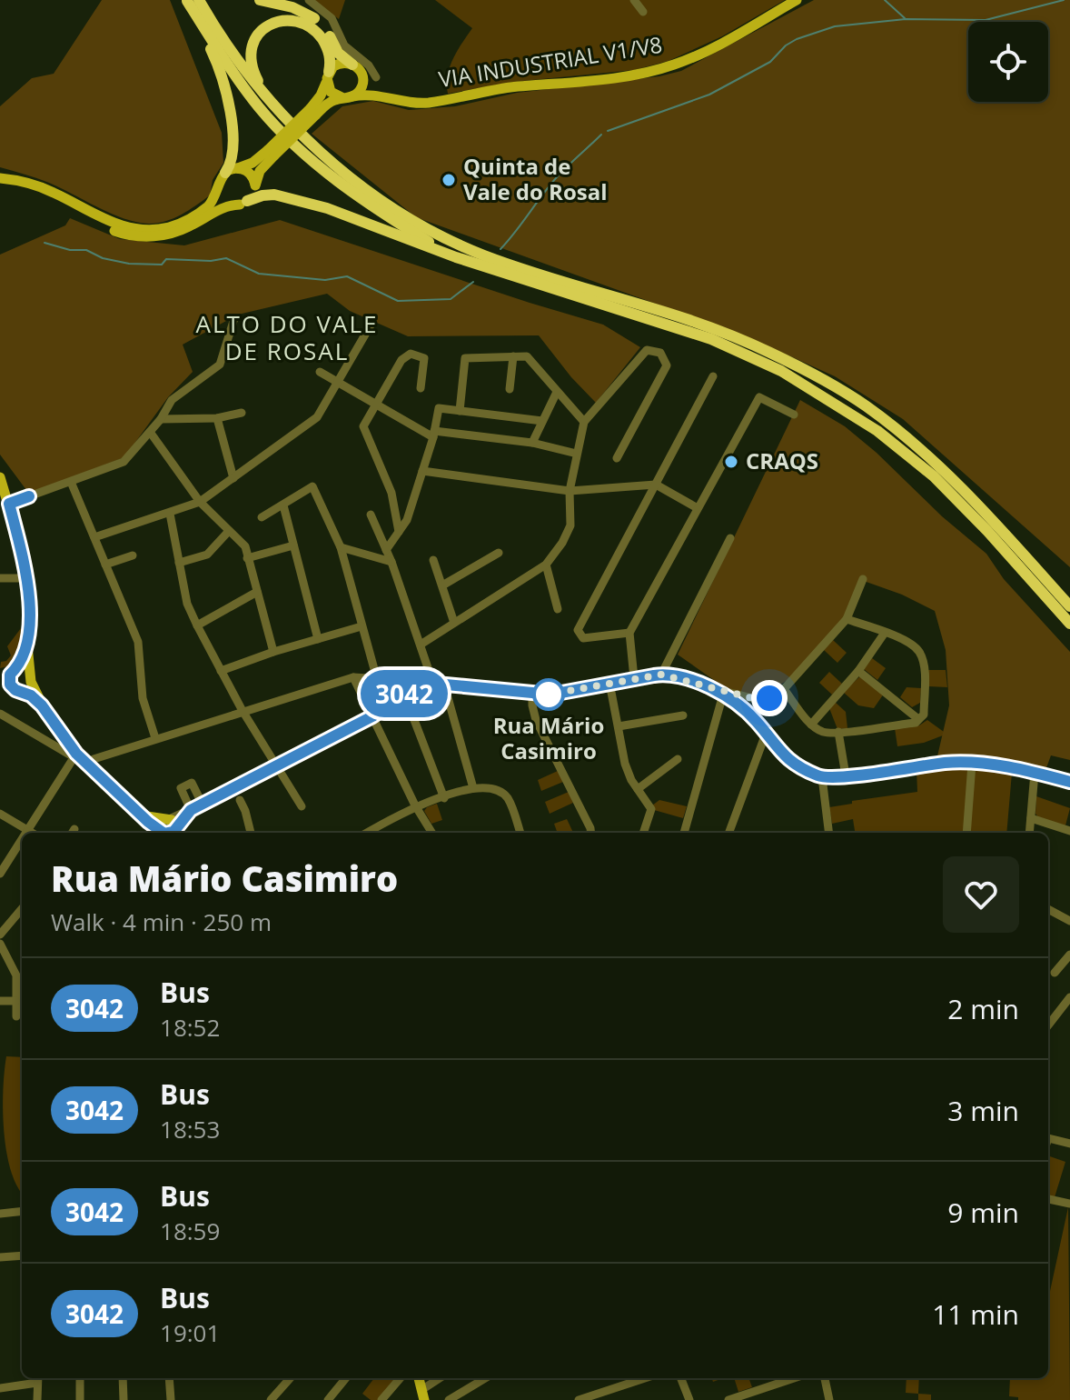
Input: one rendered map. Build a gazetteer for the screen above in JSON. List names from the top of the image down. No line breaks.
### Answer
{"streets":{"main road":["VIA INDUSTRIAL V1/V8"]},"districts":["ALTO DO VALE DE ROSAL"],"places":["Quinta de Vale do Rosal","CRAQS","Rua Mário Casimiro"],"lines":["bus line 3042"],"page":{"on_map":"3042","heading":["Rua Mário Casimiro","Walk · 4 min · 250 m"],"list":[{"mark":"3042","name":"Bus","note":"18:52","value":"2 min"},{"mark":"3042","name":"Bus","note":"18:53","value":"3 min"},{"mark":"3042","name":"Bus","note":"18:59","value":"9 min"},{"mark":"3042","name":"Bus","note":"19:01","value":"11 min"}]}}
